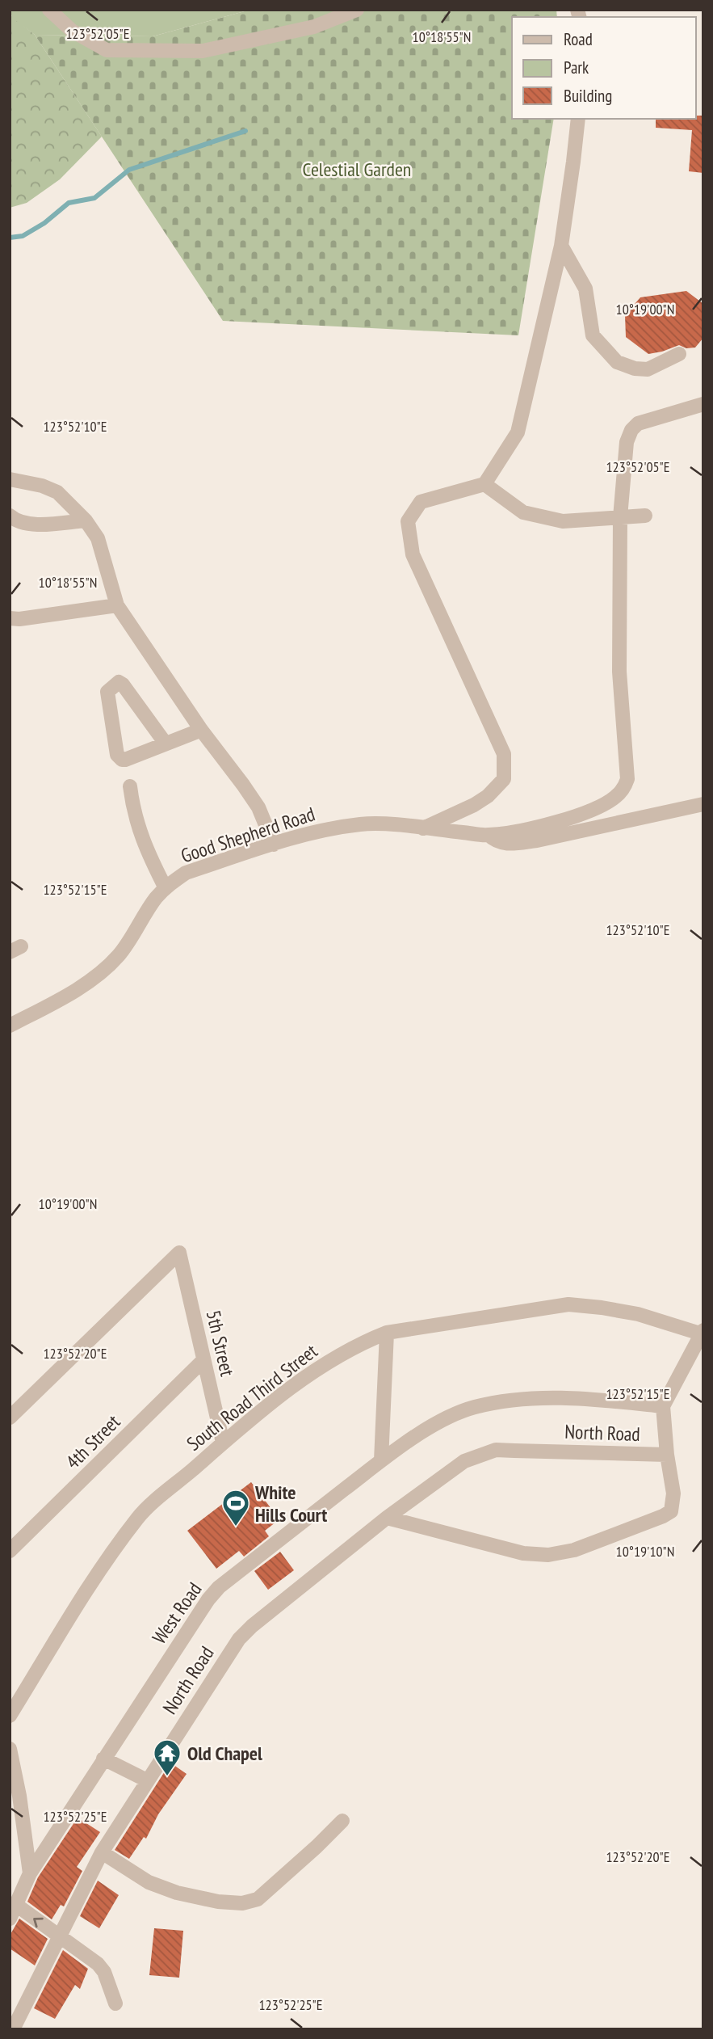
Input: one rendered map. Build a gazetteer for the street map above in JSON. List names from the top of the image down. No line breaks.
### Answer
{"streets":{"street":["Good Shepherd Road","5th Street","South Road Third Street","North Road","4th Street","West Road"]},"crossings":[["5th Street","South Road Third Street"],["5th Street","4th Street"]],"parks":["Celestial Garden"],"places":{"sports":["White Hills Court"],"temple":["Old Chapel"]},"legend":["Road","Park","Building"],"coordinates":["123°52'05\"E","10°18'55\"N","10°19'00\"N","123°52'10\"E","123°52'15\"E","123°52'20\"E","10°19'10\"N","123°52'25\"E"]}
